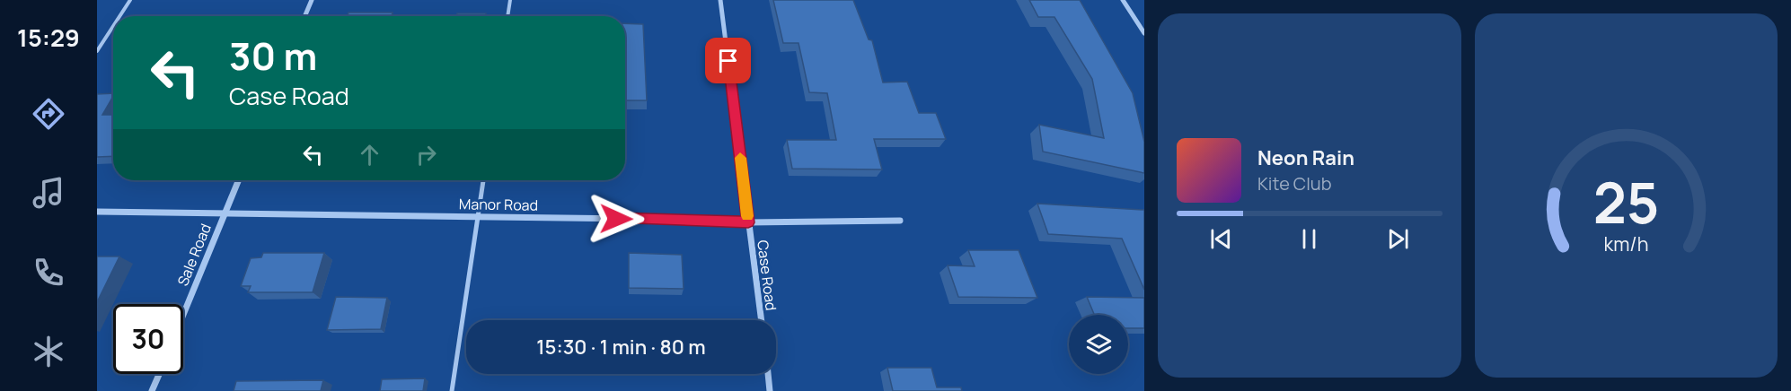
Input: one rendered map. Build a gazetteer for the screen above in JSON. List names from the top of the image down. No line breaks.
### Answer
{"streets":{"street":["Manor Road","Sale Road","Case Road"]},"crossings":[["Manor Road","Sale Road"],["Manor Road","Case Road"]],"page":{"tabs":"15:29","turn":["30 m","Case Road"],"song":["Neon Rain","Kite Club"],"limit":"30","trip":"15:30 · 1 min · 80 m","gauge":["25","km/h"]}}
